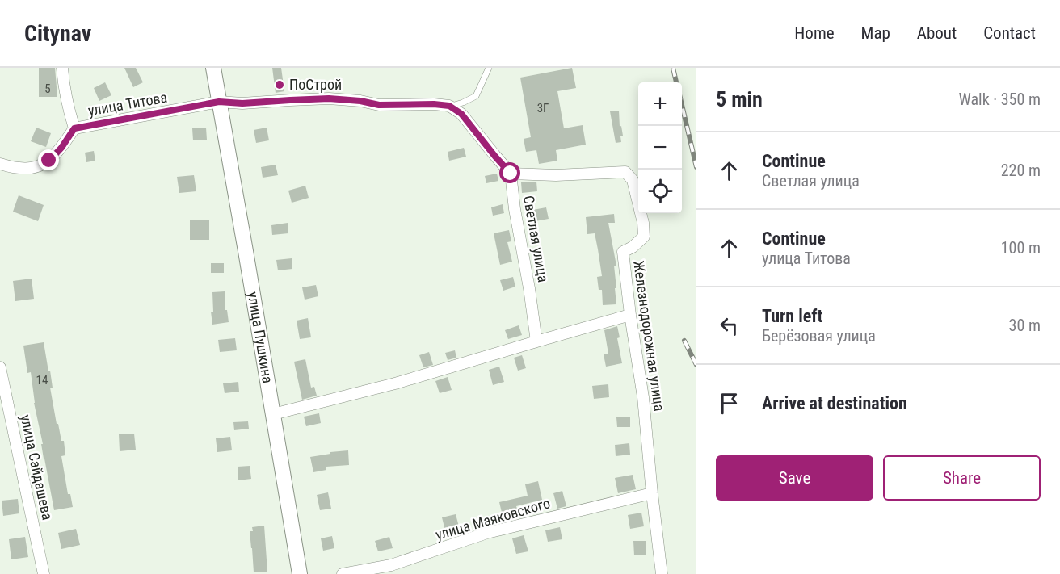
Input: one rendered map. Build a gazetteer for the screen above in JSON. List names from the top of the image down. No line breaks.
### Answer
{"streets":{"main road":["улица Пушкина"],"street":["улица Титова","Светлая улица","Железнодорожная улица","улица Сайдашева","улица Маяковского"]},"crossings":[["улица Титова","улица Пушкина"],["Светлая улица","Железнодорожная улица"],["Железнодорожная улица","улица Маяковского"]],"places":["ПоСтрой"],"house_numbers":["5","3Г","14"],"page":{"header":"Citynav","nav":["Home","Map","About","Contact"],"heading":["5 min","Walk · 350 m"],"map_buttons":["+","−"],"list":[["Continue","Светлая улица","220 m"],["Continue","улица Титова","100 m"],["Turn left","Берёзовая улица","30 m"],"Arrive at destination"],"buttons":["Save","Share"]}}
